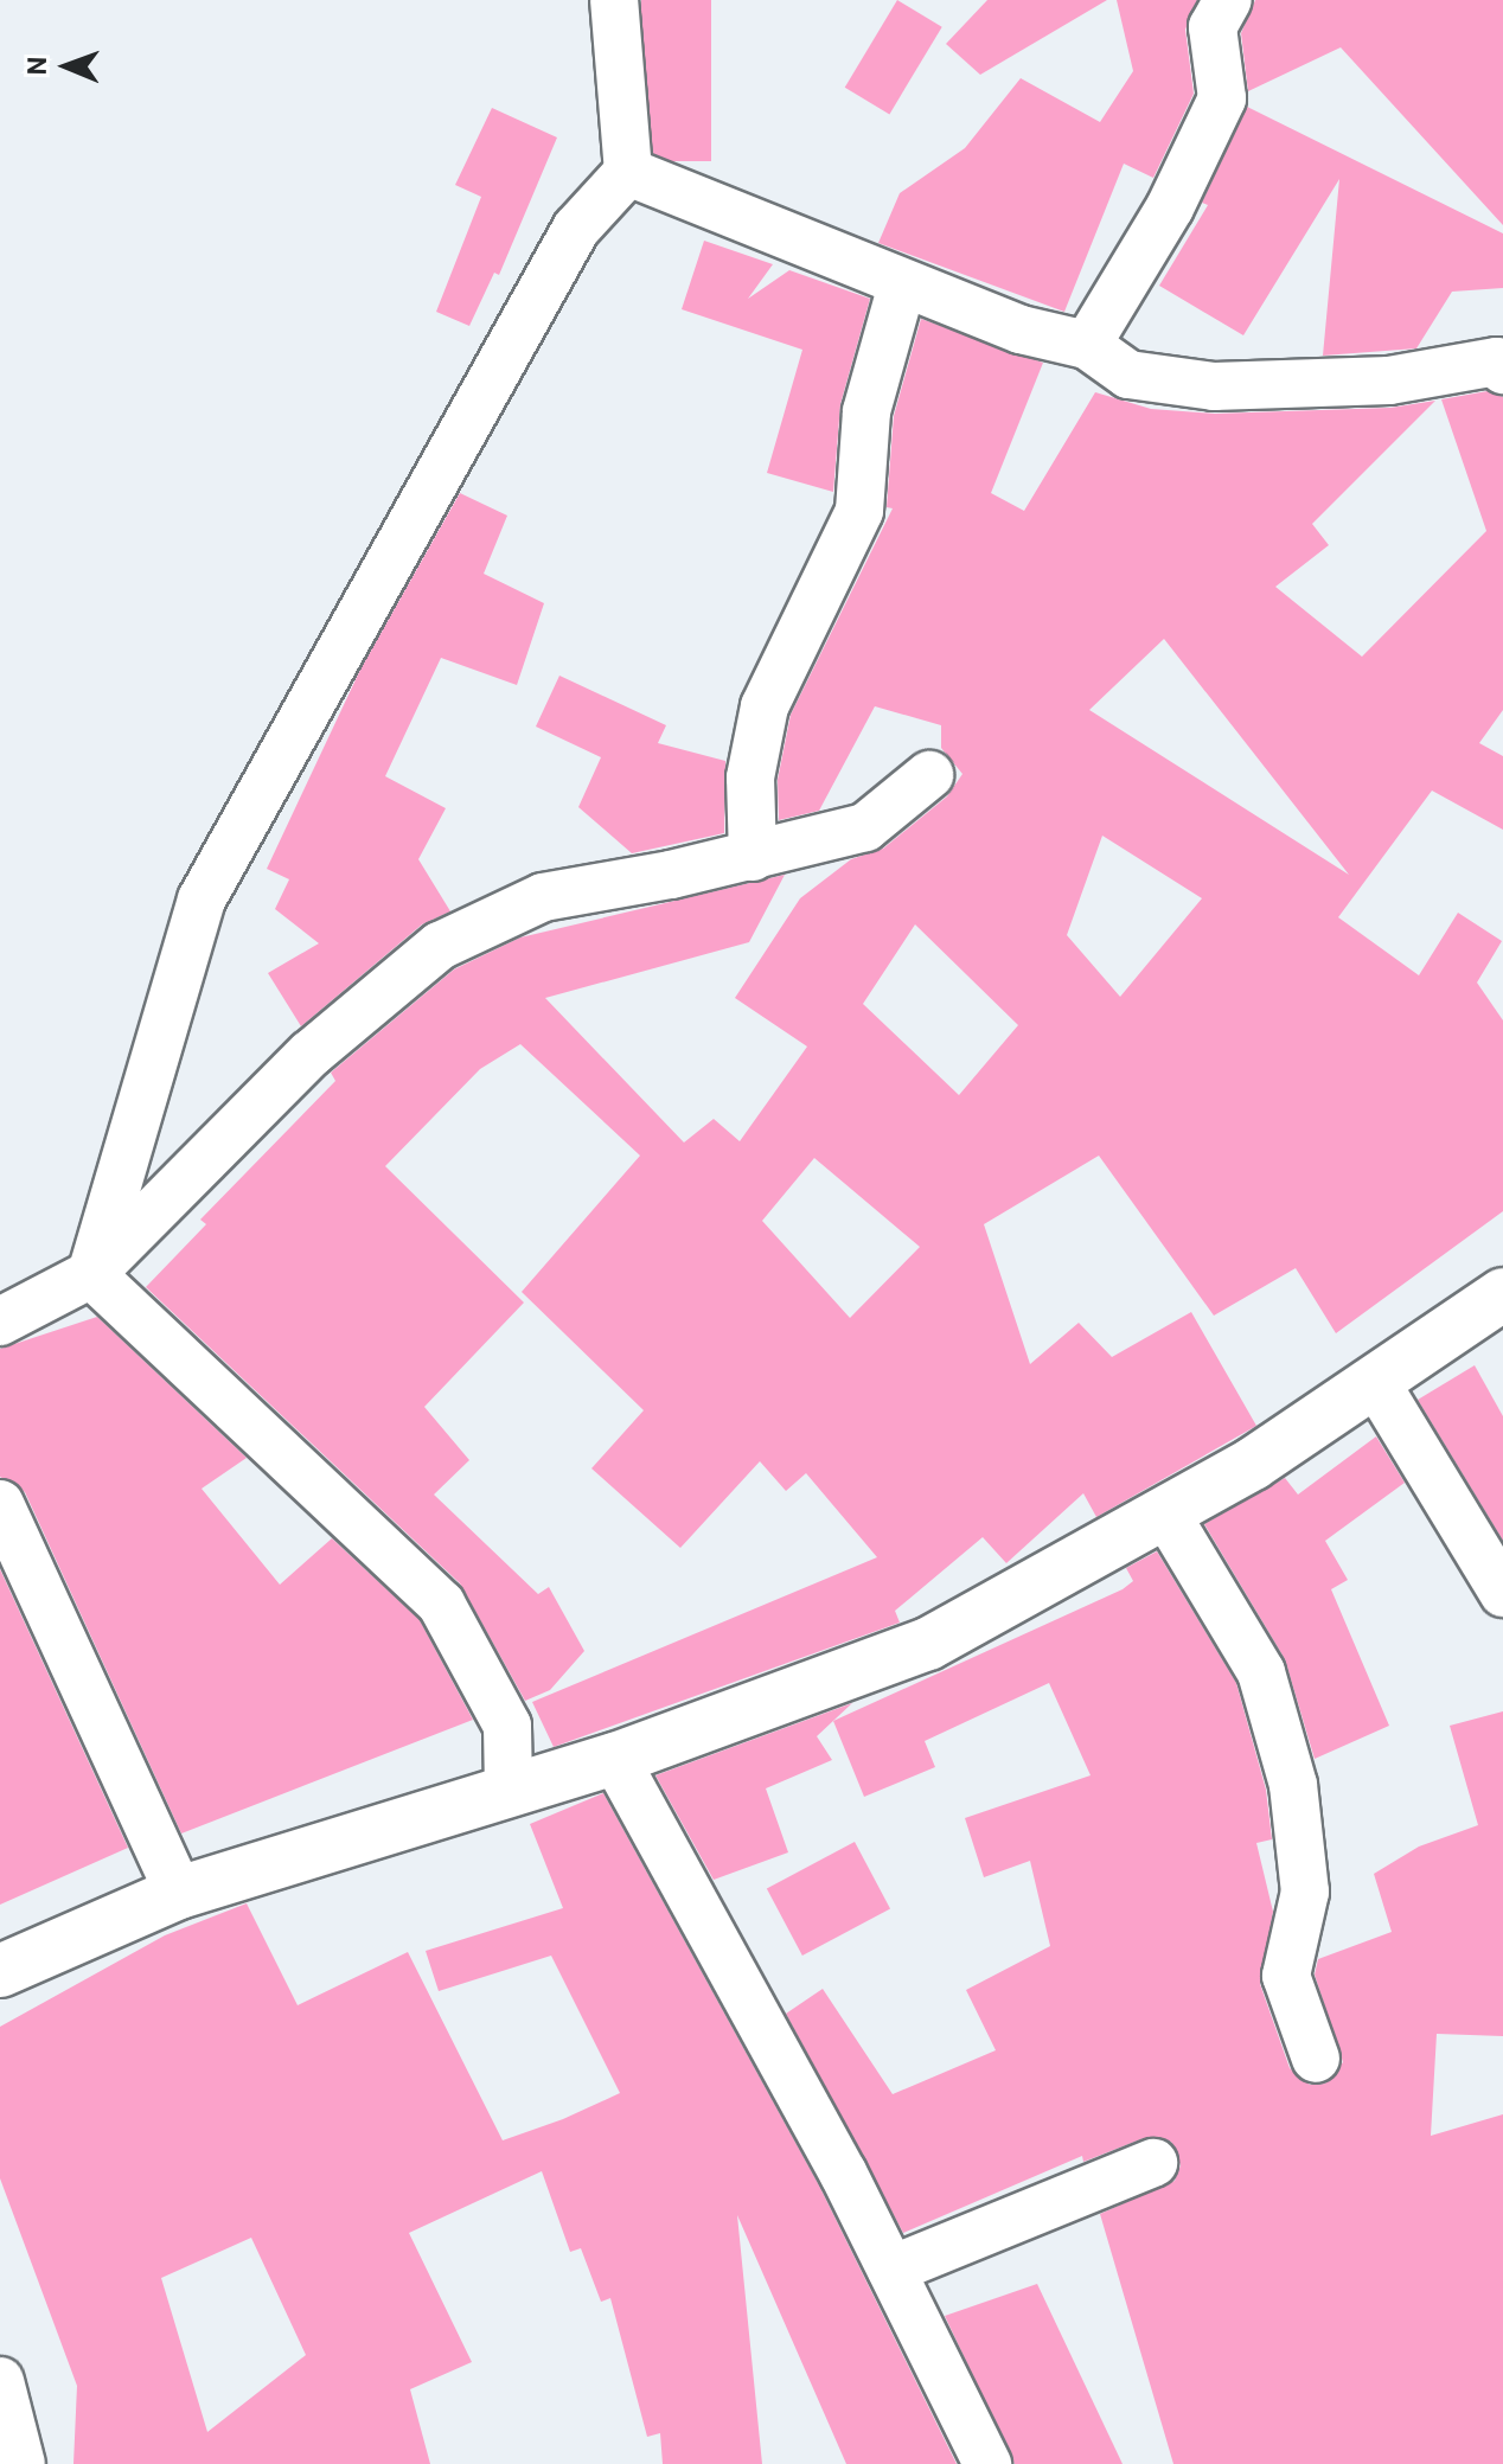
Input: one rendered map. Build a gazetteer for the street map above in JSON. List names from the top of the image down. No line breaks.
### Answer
{"north":"left"}
